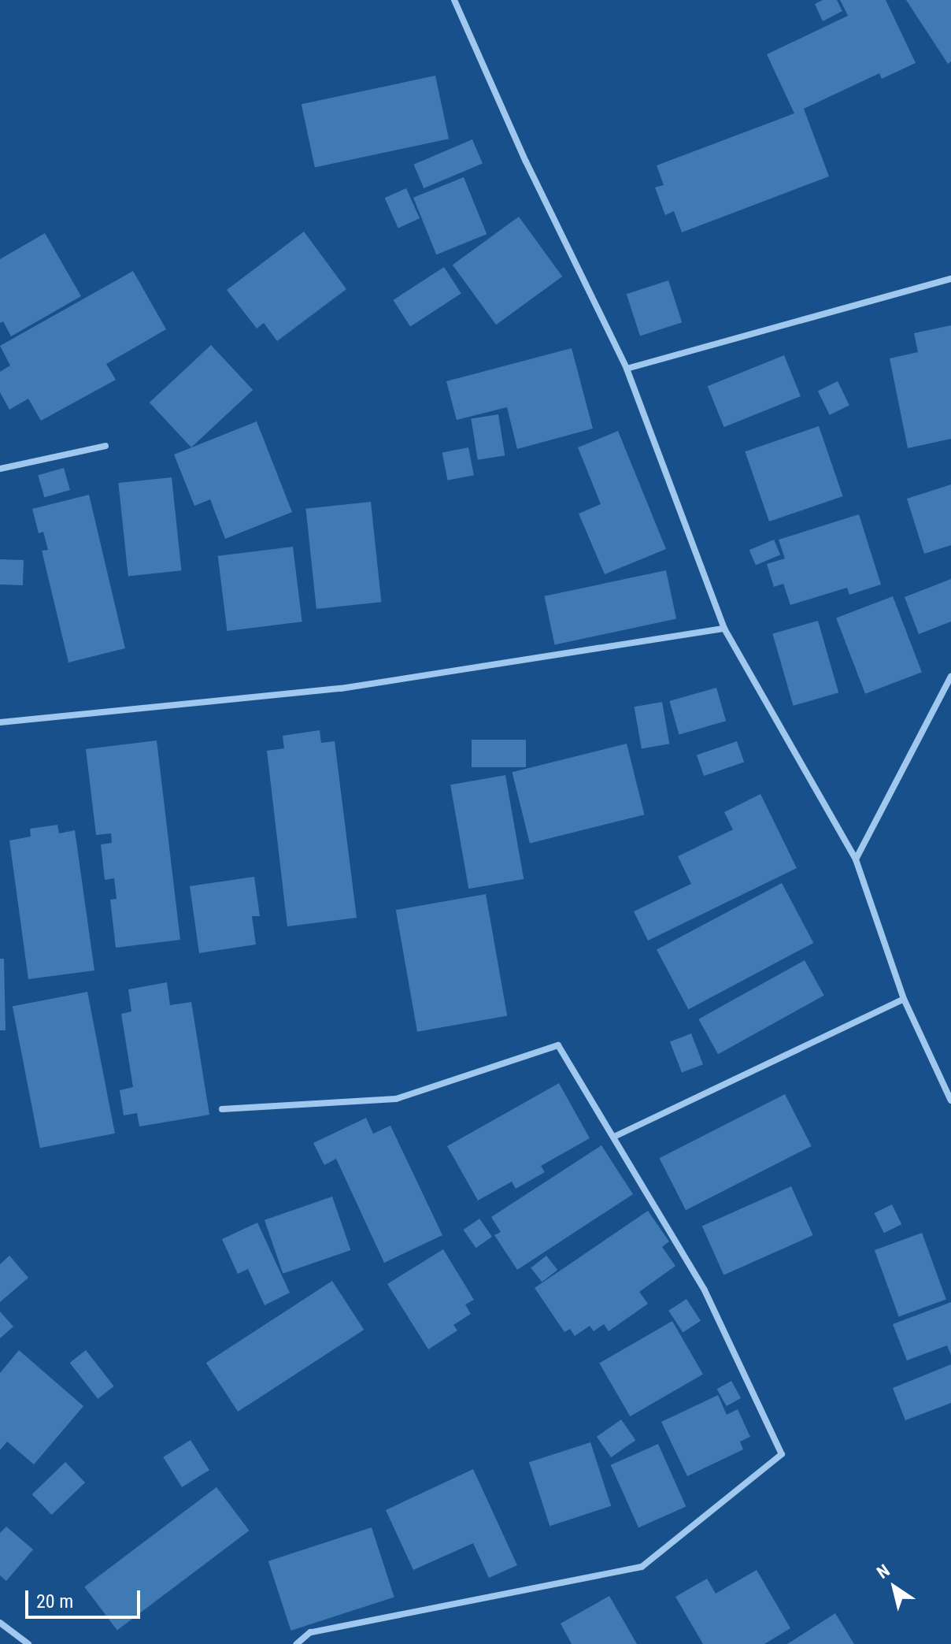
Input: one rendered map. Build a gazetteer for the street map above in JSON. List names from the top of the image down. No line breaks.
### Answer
{"scale_bar":"20 m","north":"top left"}
